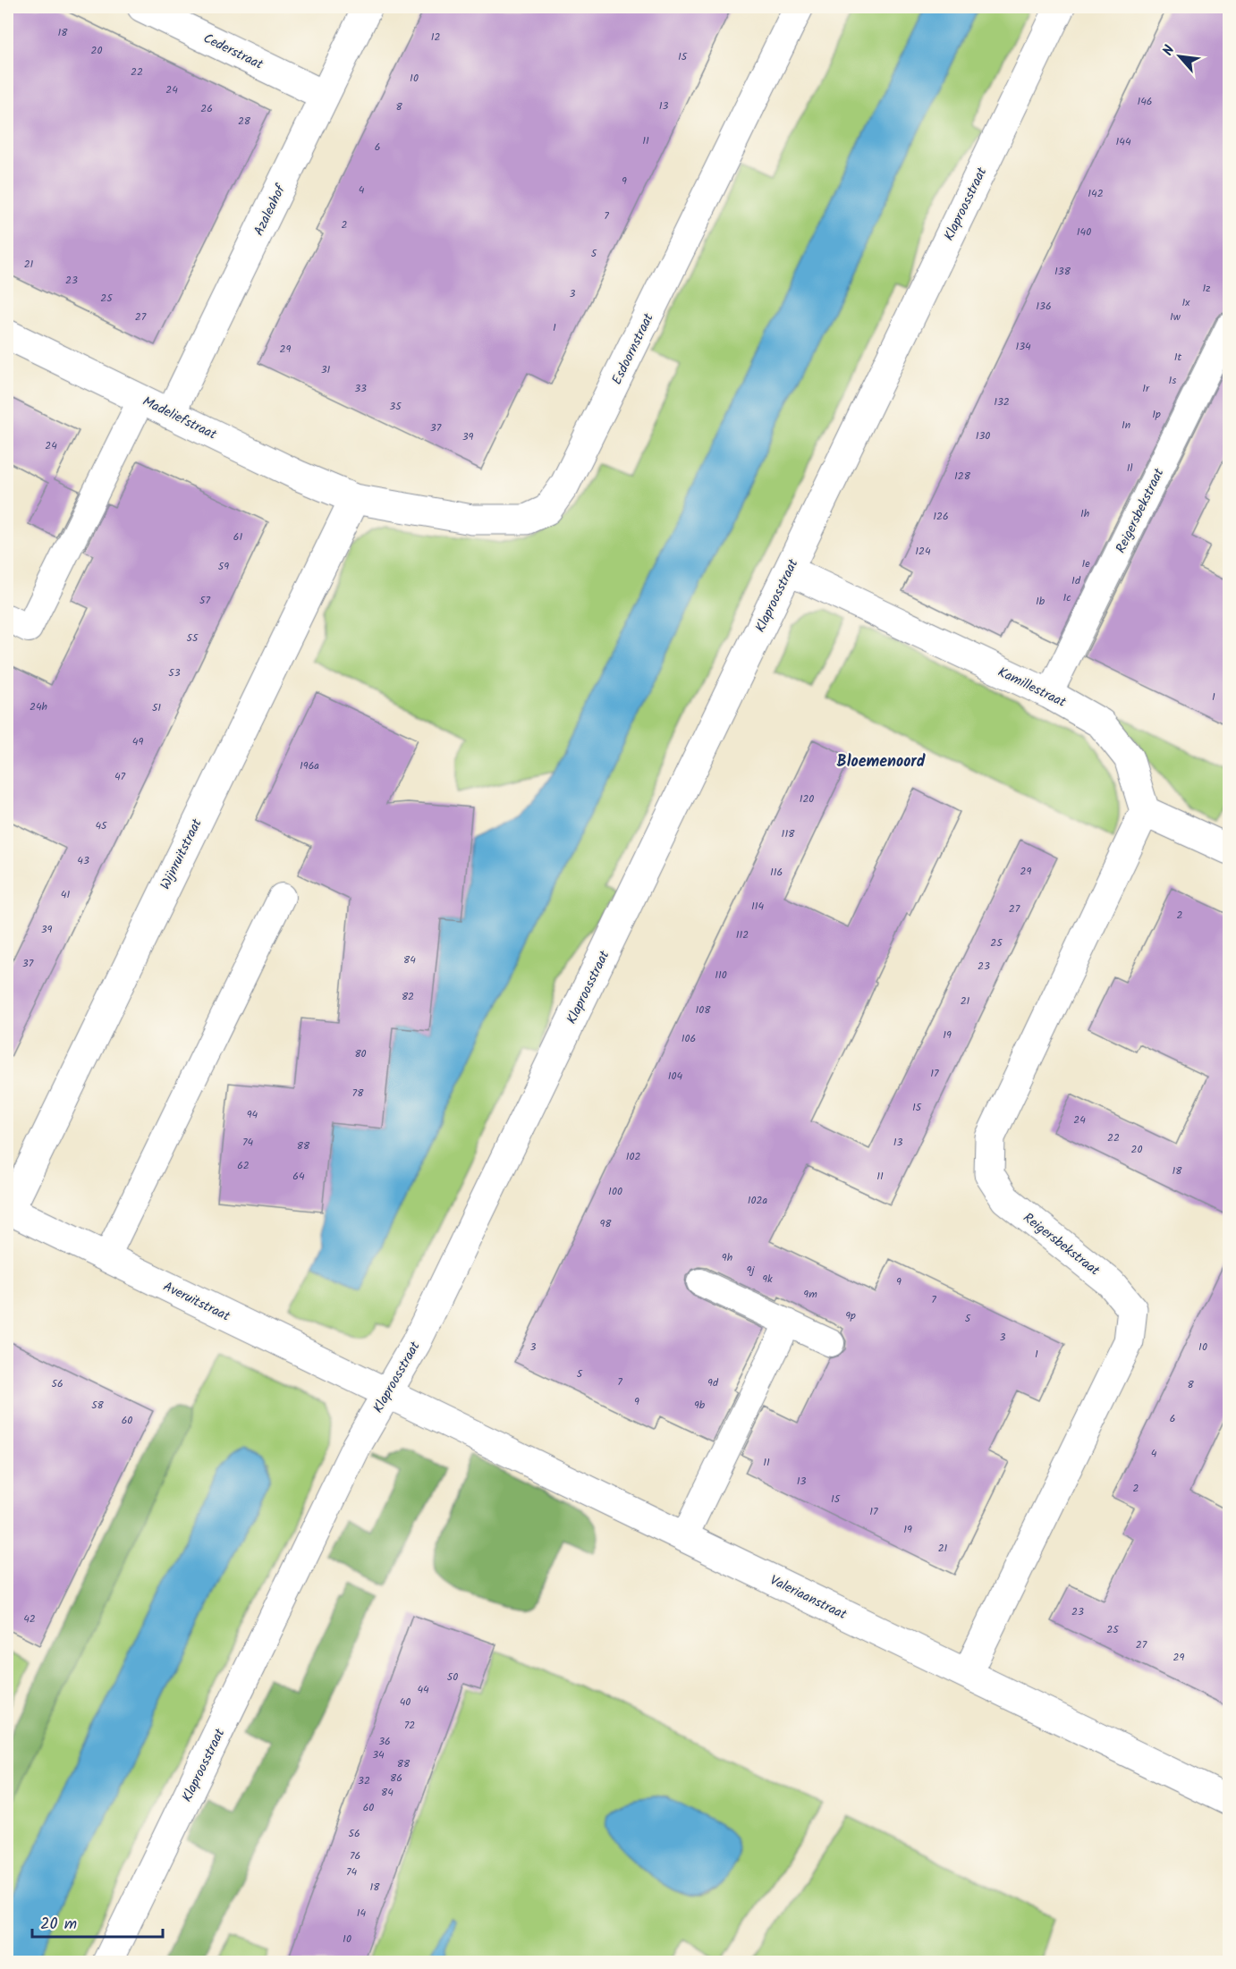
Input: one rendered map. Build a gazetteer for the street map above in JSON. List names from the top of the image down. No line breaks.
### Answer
{"streets":{"street":["Cederstraat","Klaproosstraat","Azaleahof","Esdoornstraat","Madeliefstraat","Reigersbekstraat","Kamillestraat","Wijnruitstraat","Averuitstraat","Valeriaanstraat"]},"crossings":[["Cederstraat","Azaleahof"],["Klaproosstraat","Kamillestraat"],["Klaproosstraat","Averuitstraat"],["Klaproosstraat","Valeriaanstraat"],["Azaleahof","Madeliefstraat"],["Esdoornstraat","Madeliefstraat"],["Esdoornstraat","Wijnruitstraat"],["Madeliefstraat","Wijnruitstraat"],["Reigersbekstraat","Kamillestraat"],["Reigersbekstraat","Valeriaanstraat"],["Wijnruitstraat","Averuitstraat"],["Averuitstraat","Valeriaanstraat"]],"districts":["Bloemenoord"],"house_numbers":["18","12","20","15","22","10","24","146","13","8","26","28","11","144","6","9","4","142","7","2","140","5","21","138","23","1z","3","25","1x","136","27","1w","1","134","29","1t","31","1s","33","1r","132","35","1p","1n","37","130","39","24","1l","128","1h","126","61","124","1e","59","1d","1c","57","1b","55","53","1","24h","51","49","196a","47","120","45","118","43","29","116","41","114","27","2","39","112","25","84","37","23","110","82","21","108","19","106","80","17","104","78","15","94","24","22","74","13","88","20","102","62","18","64","11","100","102a","98","9h","9j","9k","9","9m","7","9p","5","3","3","10","1","5","7","9d","56","8","9","58","9b","6","60","4","11","13","2","15","17","19","21","23","42","25","27","29","50","44","40","72","36","34","88","86","32","84","60","56","76","74","18","14","10"],"scale_bar":"20 m","north":"top left"}
